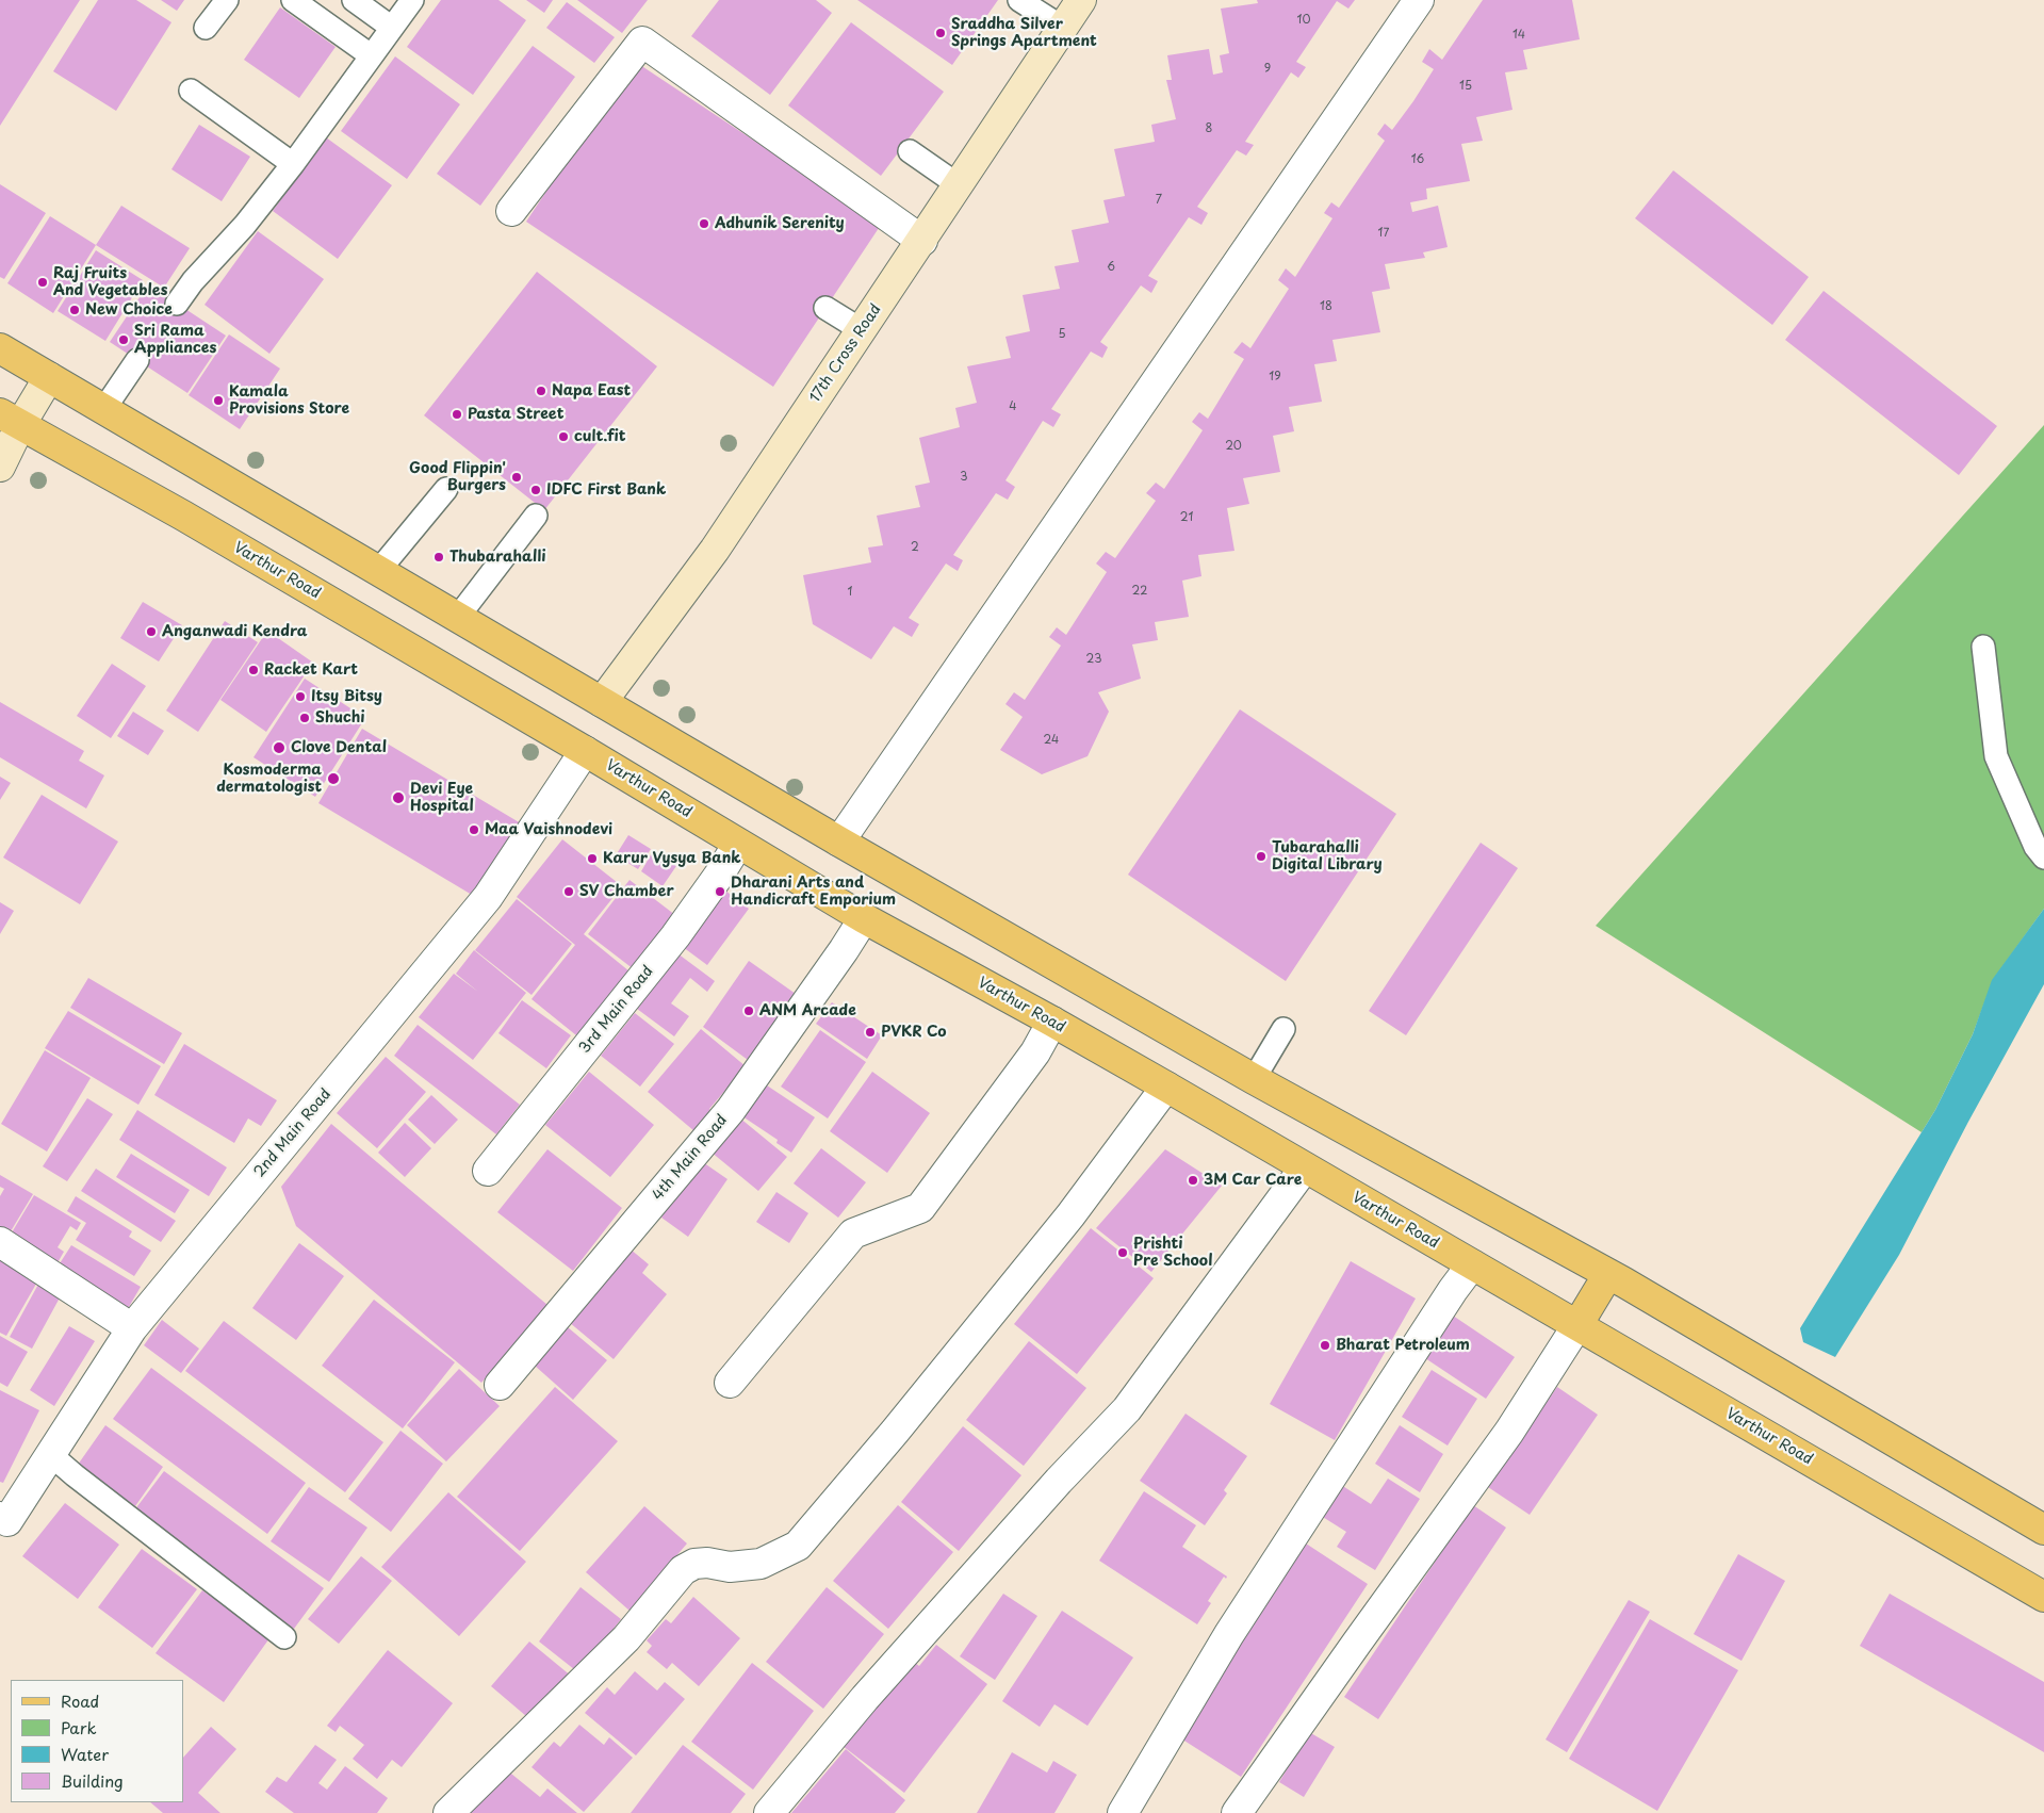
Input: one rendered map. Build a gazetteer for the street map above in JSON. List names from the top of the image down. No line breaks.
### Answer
{"streets":{"main road":["Varthur Road"],"street":["17th Cross Road","3rd Main Road","2nd Main Road","4th Main Road"]},"crossings":[["Varthur Road","3rd Main Road"],["Varthur Road","2nd Main Road"],["Varthur Road","4th Main Road"]],"places":["Sraddha Silver Springs Apartment","Adhunik Serenity","Raj Fruits And Vegetables","New Choice","Sri Rama Appliances","Napa East","Kamala Provisions Store","Pasta Street","cult.fit","Good Flippin' Burgers","IDFC First Bank","Thubarahalli","Anganwadi Kendra","Racket Kart","Itsy Bitsy","Shuchi","Clove Dental","Kosmoderma dermatologist","Devi Eye Hospital","Maa Vaishnodevi","Tubarahalli Digital Library","Karur Vysya Bank","SV Chamber","Dharani Arts and Handicraft Emporium","ANM Arcade","PVKR Co","3M Car Care","Prishti Pre School","Bharat Petroleum"],"house_numbers":["10","14","9","15","8","16","7","17","6","18","5","19","4","20","3","21","2","22","1","23","24"],"legend":["Road","Park","Water","Building"]}
